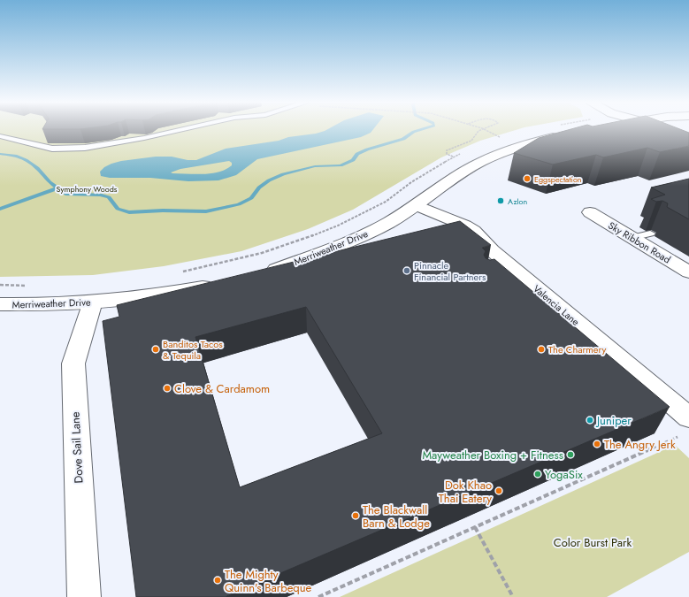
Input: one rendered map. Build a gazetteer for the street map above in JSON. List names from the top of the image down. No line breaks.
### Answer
{"streets":{"main road":["Sky Ribbon Road","Merriweather Drive","Valencia Lane","Dove Sail Lane"]},"crossings":[["Merriweather Drive","Valencia Lane"],["Merriweather Drive","Dove Sail Lane"]],"parks":["Symphony Woods","Color Burst Park"],"places":["Eggspectation","Azlon","Pinnacle Financial Partners","Banditos Tacos & Tequila","The Charmery","Clove & Cardamom","Juniper","The Angry Jerk","Mayweather Boxing + Fitness","YogaSix","Dok Khao Thai Eatery","The Blackwall Barn & Lodge","The Mighty Quinn's Barbeque"]}
